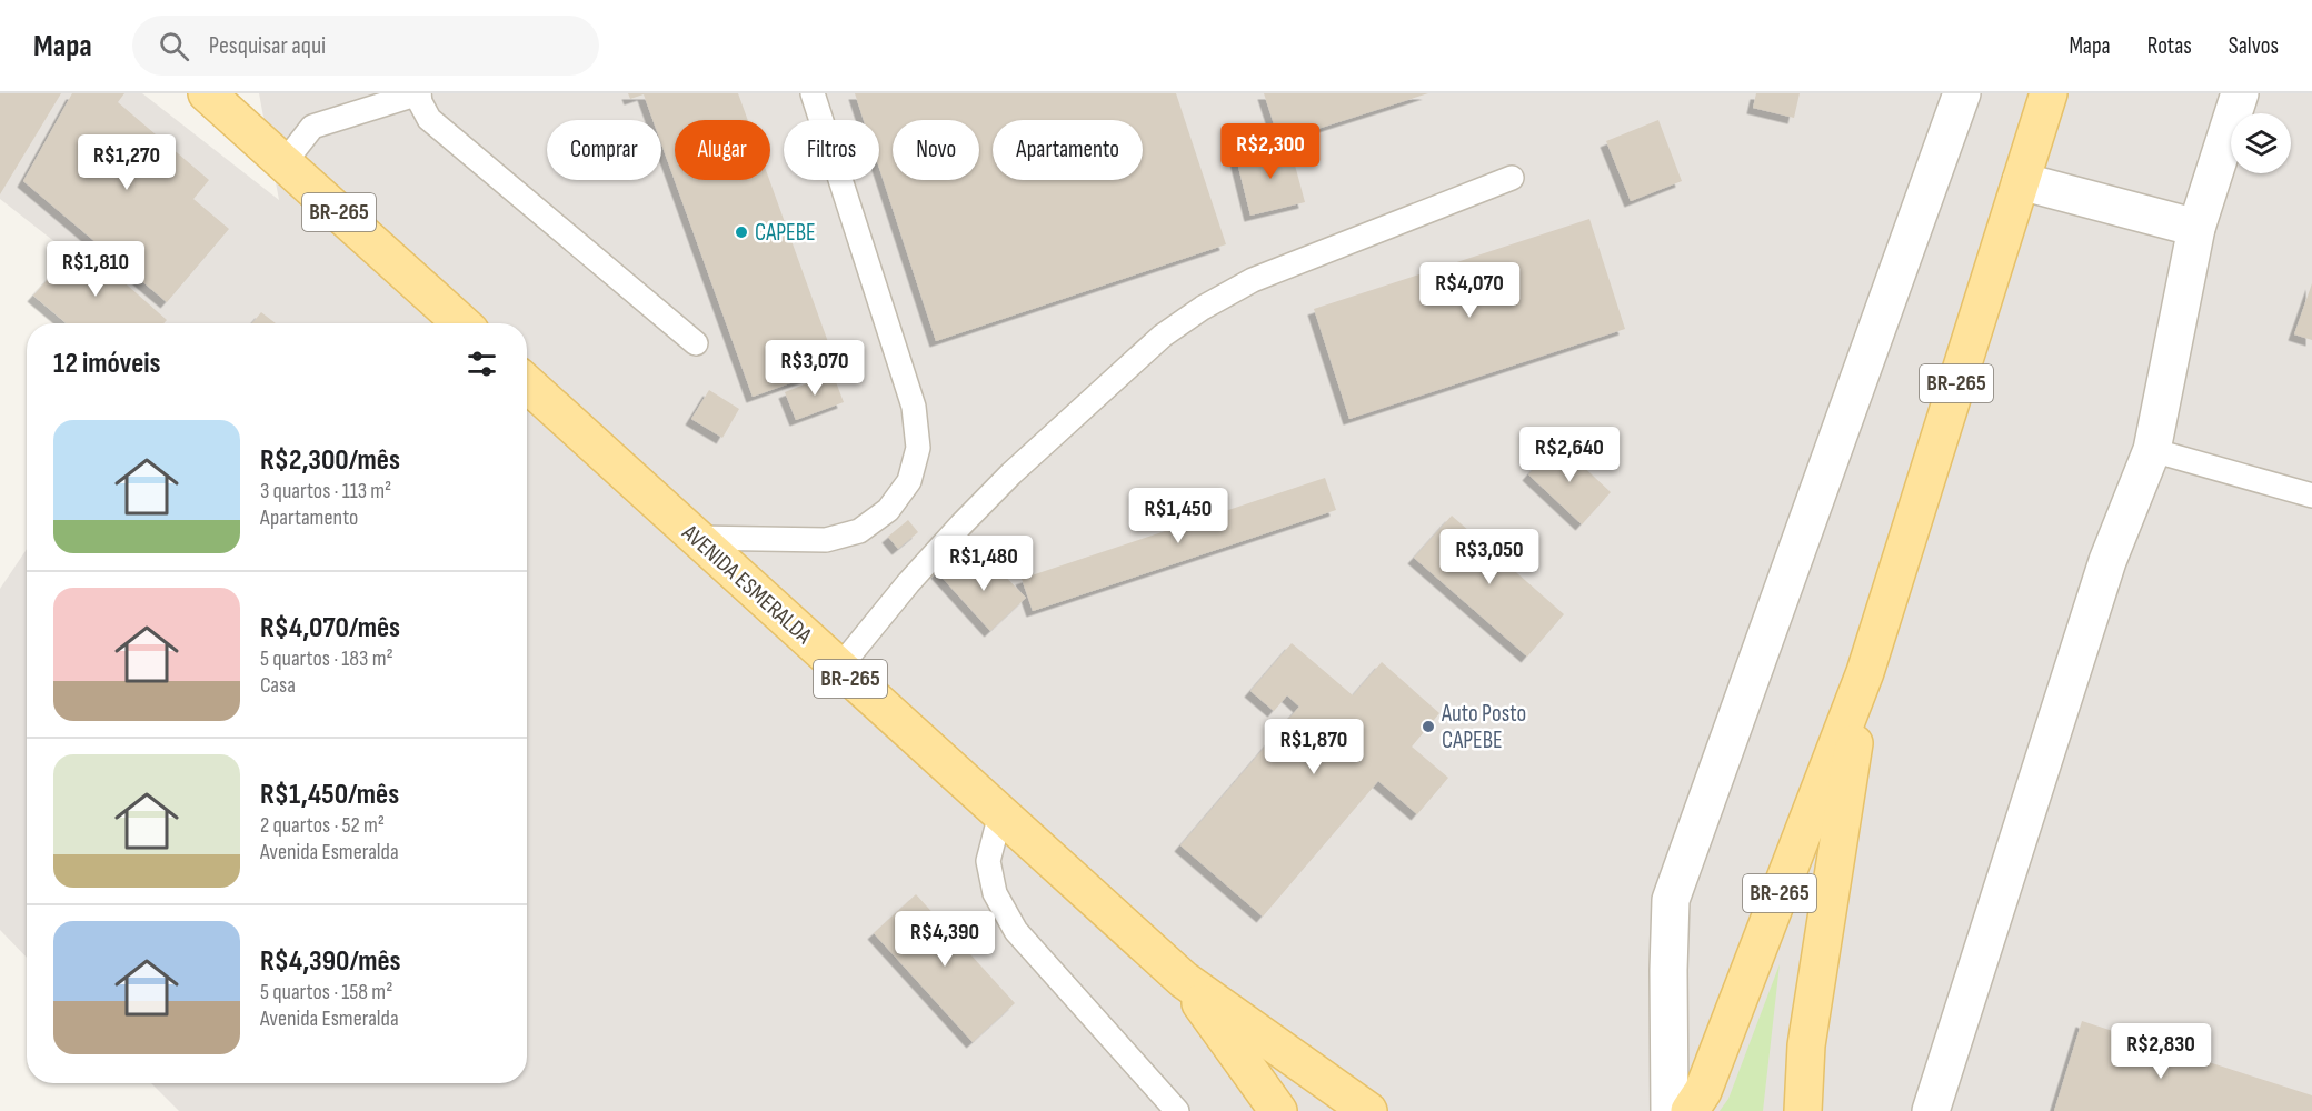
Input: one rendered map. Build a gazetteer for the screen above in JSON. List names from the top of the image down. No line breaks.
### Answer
{"streets":{"main road":["BR-265","AVENIDA ESMERALDA"]},"places":["CAPEBE","Auto Posto CAPEBE"],"page":{"header":"Mapa","search":"Pesquisar aqui","nav":["Mapa","Rotas","Salvos"],"chip":["Comprar","Alugar","Filtros","Novo","Apartamento"],"price":["R$2,300","R$1,270","R$1,810","R$4,070","R$3,070","R$2,640","R$1,450","R$3,050","R$1,480","R$1,870","R$4,390","R$2,830"],"heading":"12 imóveis","list":[{"name":"R$2,300/mês","note":"3 quartos · 113 m² · Apartamento"},{"name":"R$4,070/mês","note":"5 quartos · 183 m² · Casa"},{"name":"R$1,450/mês","note":"2 quartos · 52 m² · Avenida Esmeralda"},{"name":"R$4,390/mês","note":"5 quartos · 158 m² · Avenida Esmeralda"}]}}
